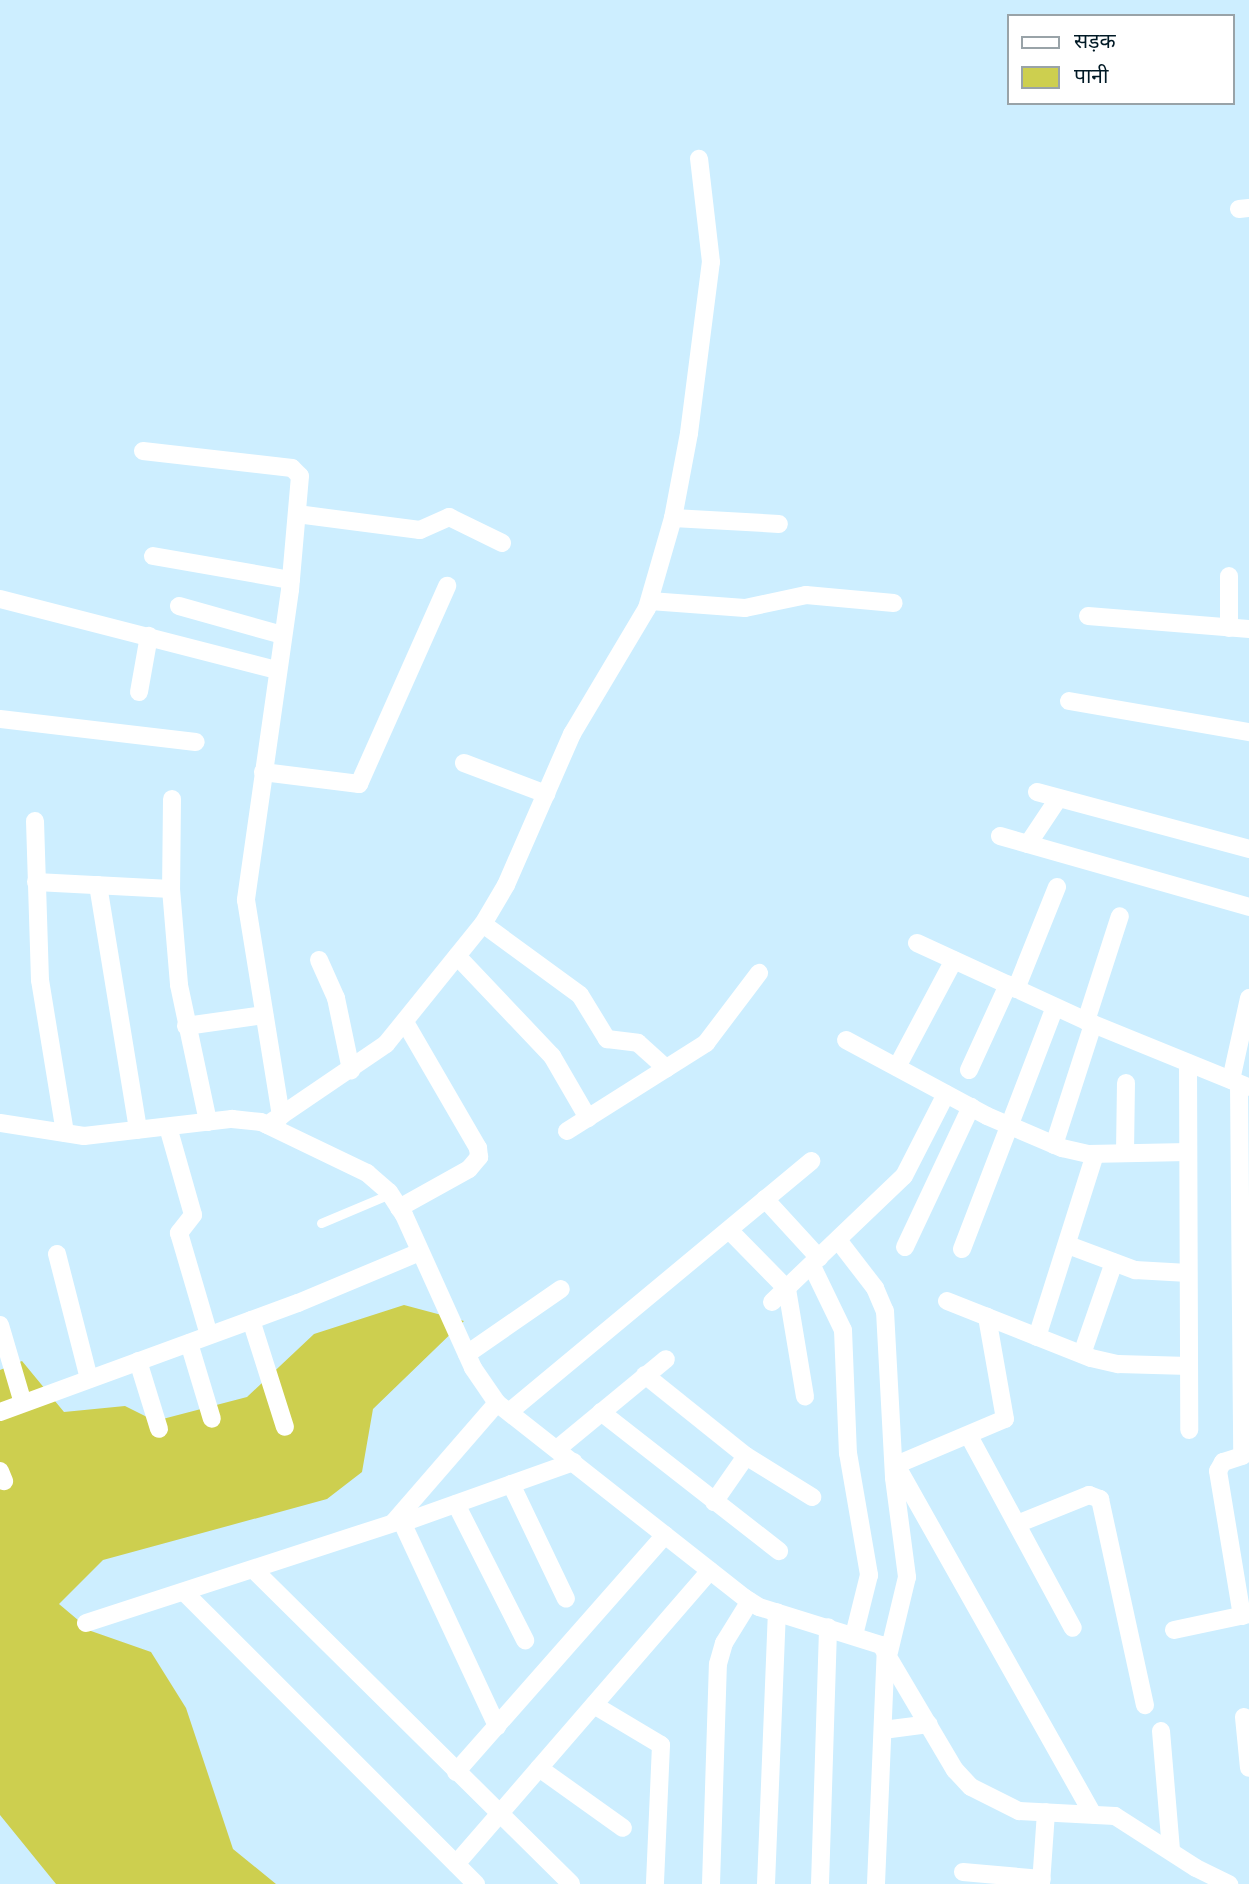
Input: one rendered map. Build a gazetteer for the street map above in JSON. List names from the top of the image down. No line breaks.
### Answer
{"legend":["सड़क","पानी"]}
